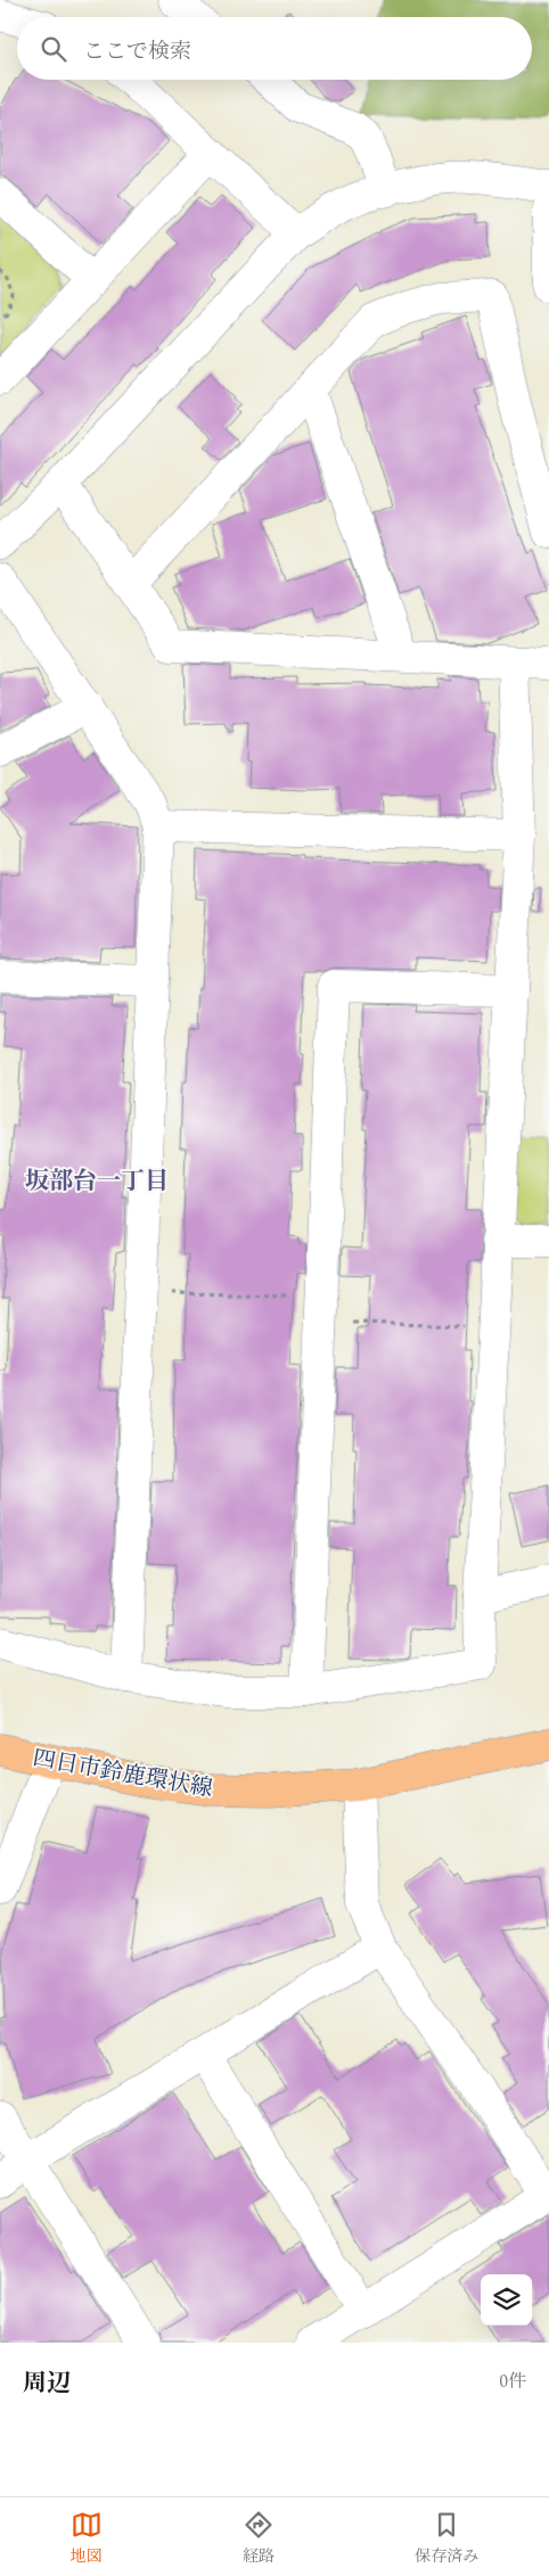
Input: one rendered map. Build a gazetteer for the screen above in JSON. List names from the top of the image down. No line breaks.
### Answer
{"streets":{"main road":["四日市鈴鹿環状線"]},"districts":["坂部台一丁目"],"page":{"search":"ここで検索","heading":["周辺","0件"],"nav":["地図","経路","保存済み"]}}
